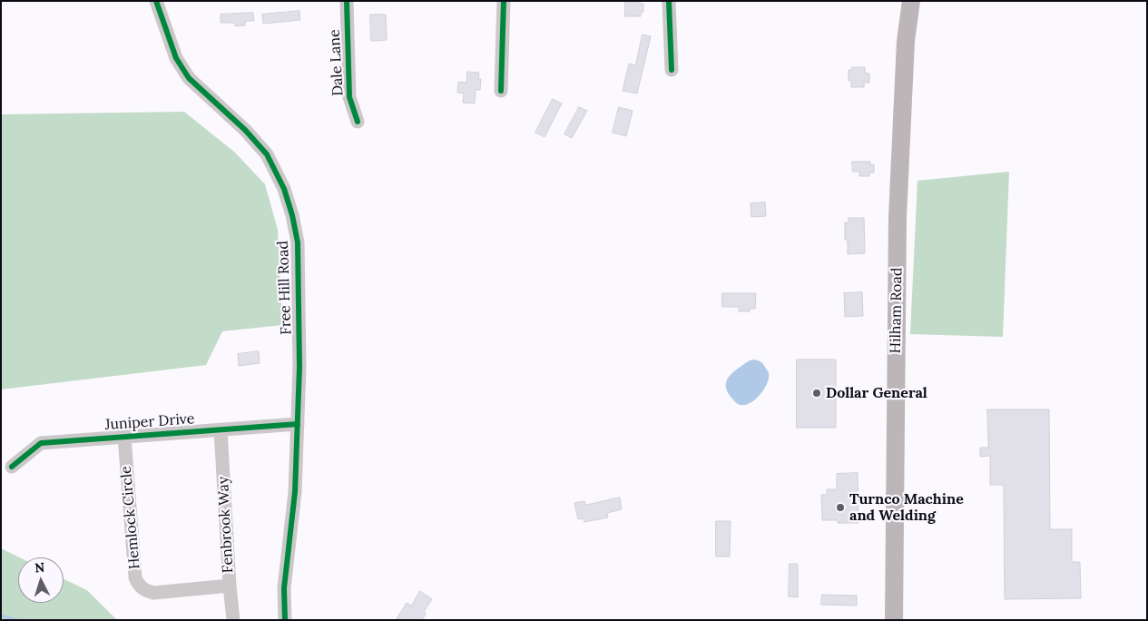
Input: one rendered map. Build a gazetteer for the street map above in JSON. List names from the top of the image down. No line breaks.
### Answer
{"streets":{"main road":["Hilham Road"],"street":["Dale Lane","Free Hill Road","Juniper Drive","Hemlock Circle","Fenbrook Way"]},"crossings":[["Free Hill Road","Juniper Drive"],["Juniper Drive","Hemlock Circle"],["Juniper Drive","Fenbrook Way"],["Hemlock Circle","Fenbrook Way"]],"places":["Dollar General","Turnco Machine and Welding"],"north":"top"}
